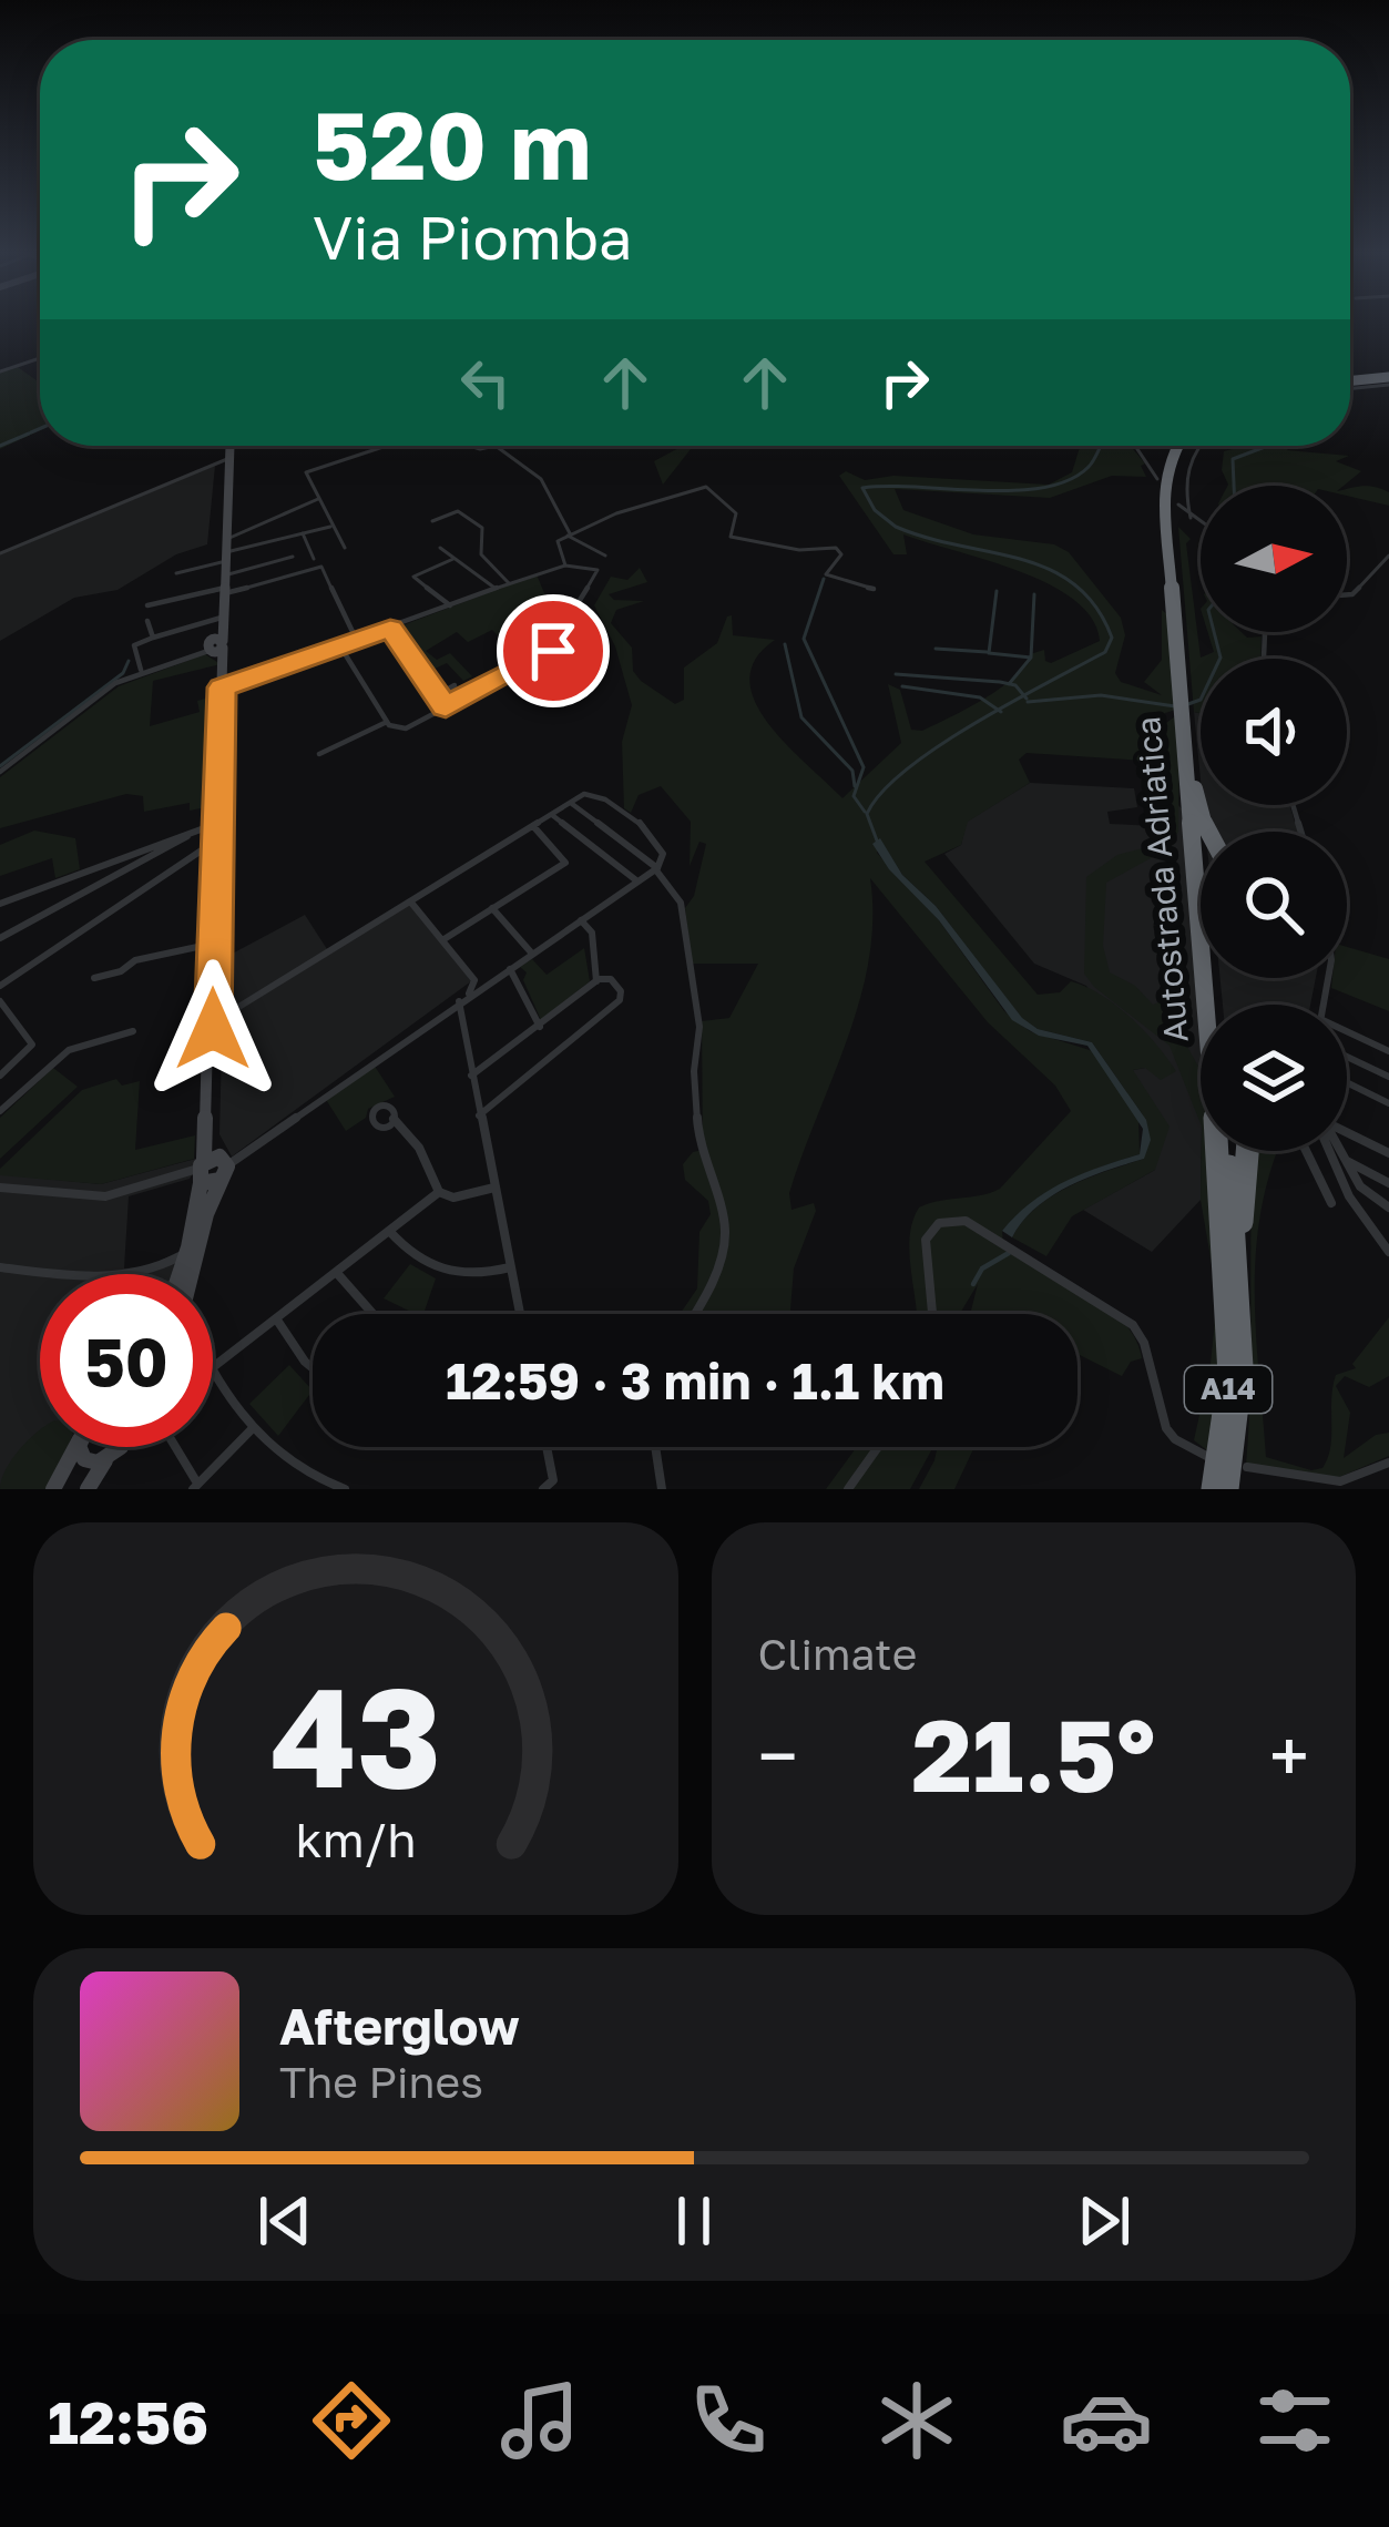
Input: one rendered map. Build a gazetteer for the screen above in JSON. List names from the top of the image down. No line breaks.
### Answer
{"streets":{"highway":["Autostrada Adriatica","A14"]},"north":"right","page":{"turn":["520 m","Via Piomba"],"limit":"50","trip":"12:59 · 3 min · 1.1 km","tile":"Climate","heat":["−","21.5°","+"],"song":["Afterglow","The Pines"],"tabs":"12:56","gauge":["43","km/h"]}}
